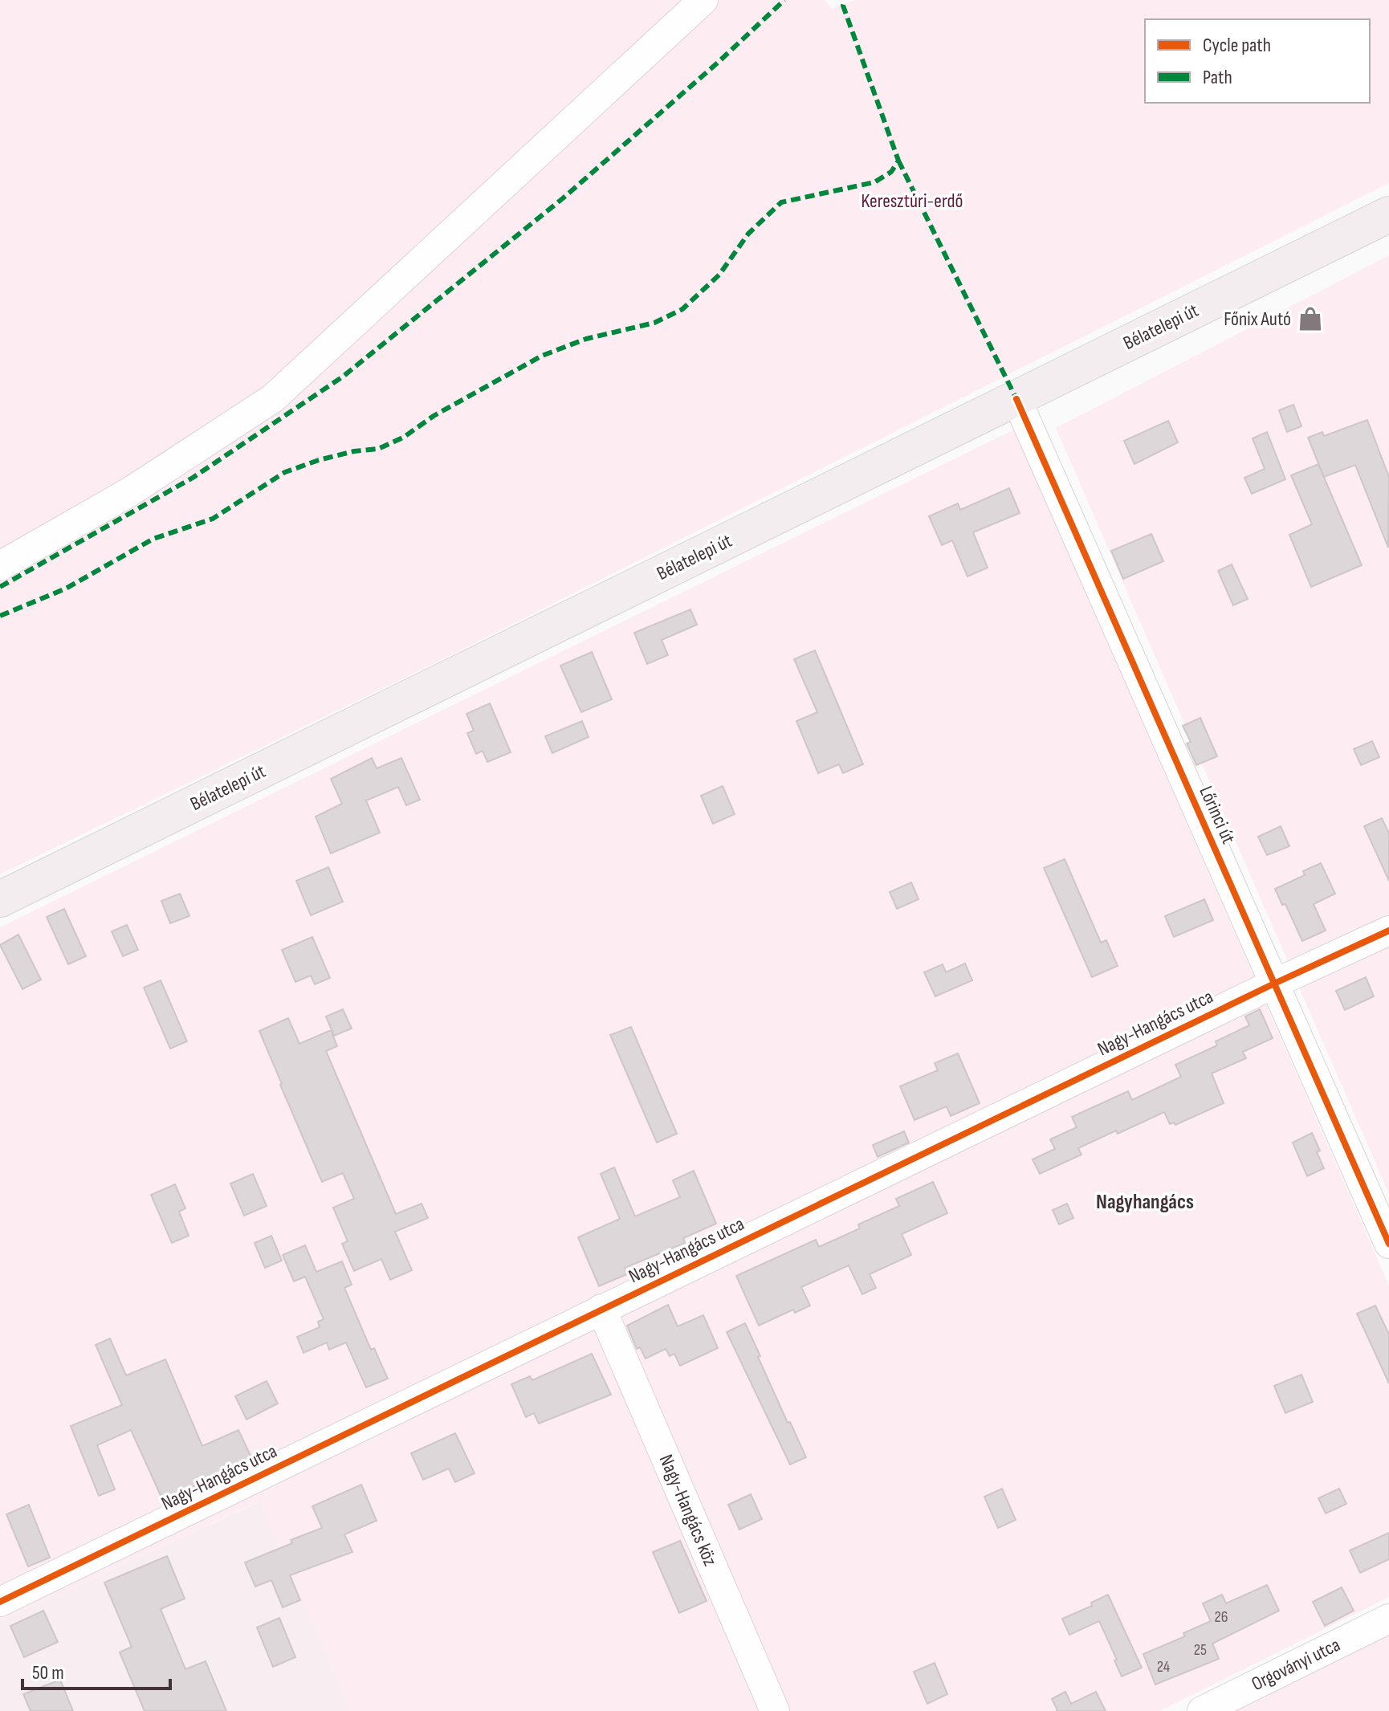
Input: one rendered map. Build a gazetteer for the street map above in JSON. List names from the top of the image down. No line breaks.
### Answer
{"streets":{"main road":["Bélatelepi út"],"street":["Lőrinci út","Nagy-Hangács utca","Nagy-Hangács köz","Orgoványi utca"]},"crossings":[["Bélatelepi út","Lőrinci út"],["Lőrinci út","Nagy-Hangács utca"],["Nagy-Hangács utca","Nagy-Hangács köz"]],"districts":["Nagyhangács"],"parks":["Keresztúri-erdő"],"places":{"shop":["Főnix Autó"]},"house_numbers":["26","25","24"],"legend":["Cycle path","Path"],"scale_bar":"50 m"}
